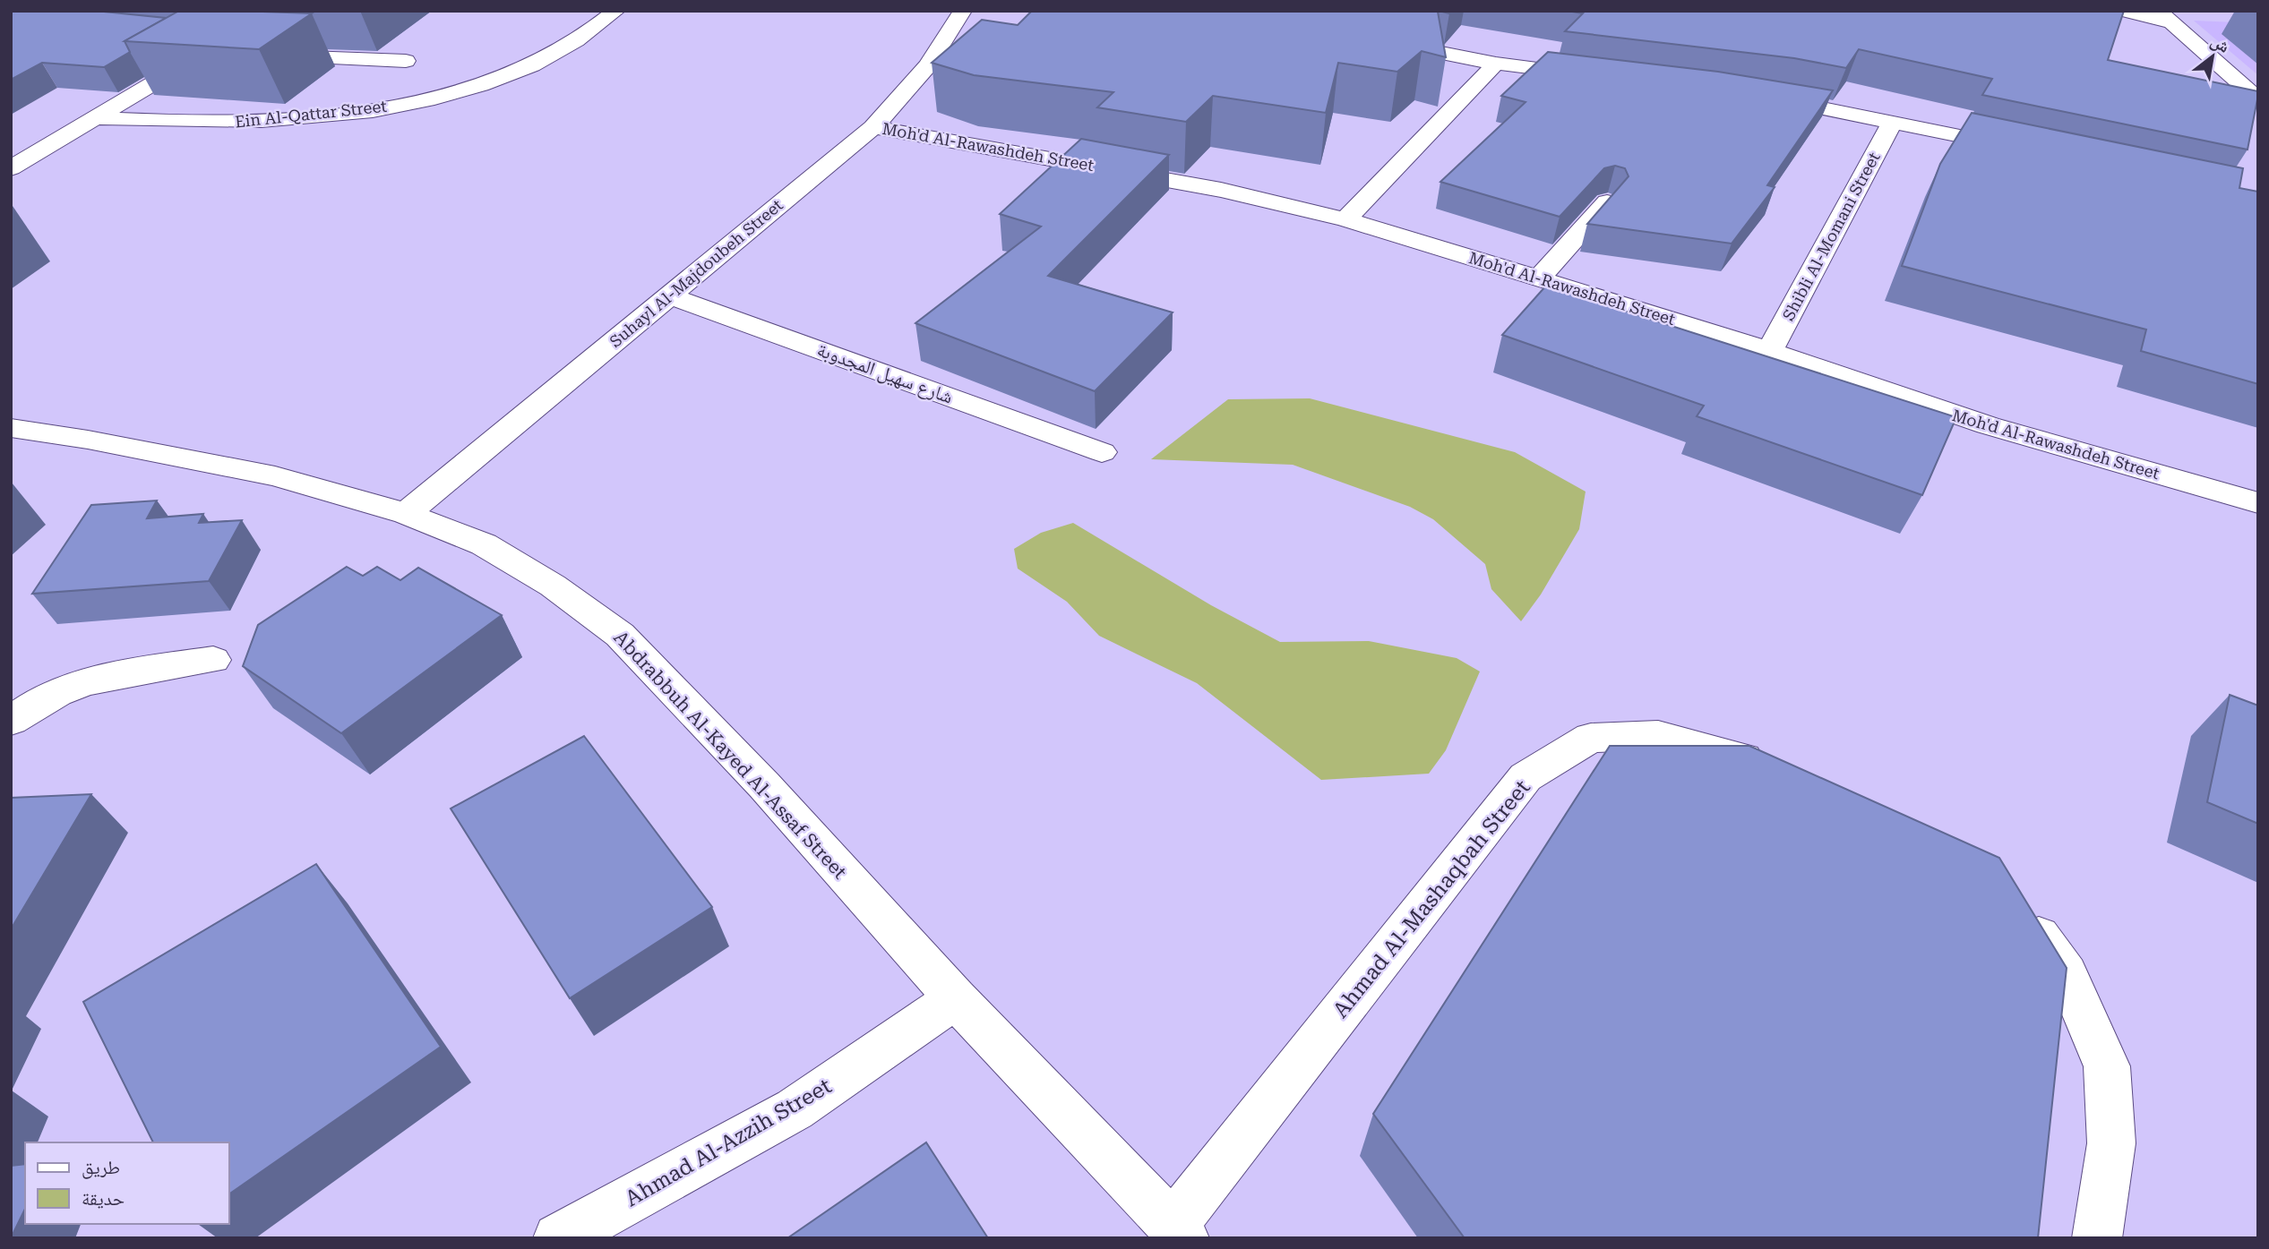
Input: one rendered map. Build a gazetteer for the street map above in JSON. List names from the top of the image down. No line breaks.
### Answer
{"streets":{"street":["Ein Al-Qattar Street","Moh'd Al-Rawashdeh Street","Shibli Al-Momani Street","Suhayl Al-Majdoubeh Street","شارع سهيل المجدوبة","Abdrabbuh Al-Kayed Al-Assaf Street","Ahmad Al-Mashaqbah Street","Ahmad Al-Azzih Street"]},"crossings":[["Moh'd Al-Rawashdeh Street","Shibli Al-Momani Street"],["Moh'd Al-Rawashdeh Street","Suhayl Al-Majdoubeh Street"],["Suhayl Al-Majdoubeh Street","شارع سهيل المجدوبة"],["Suhayl Al-Majdoubeh Street","Abdrabbuh Al-Kayed Al-Assaf Street"],["Abdrabbuh Al-Kayed Al-Assaf Street","Ahmad Al-Mashaqbah Street"],["Abdrabbuh Al-Kayed Al-Assaf Street","Ahmad Al-Azzih Street"]],"legend":["طريق","حديقة"],"north":"top right"}
